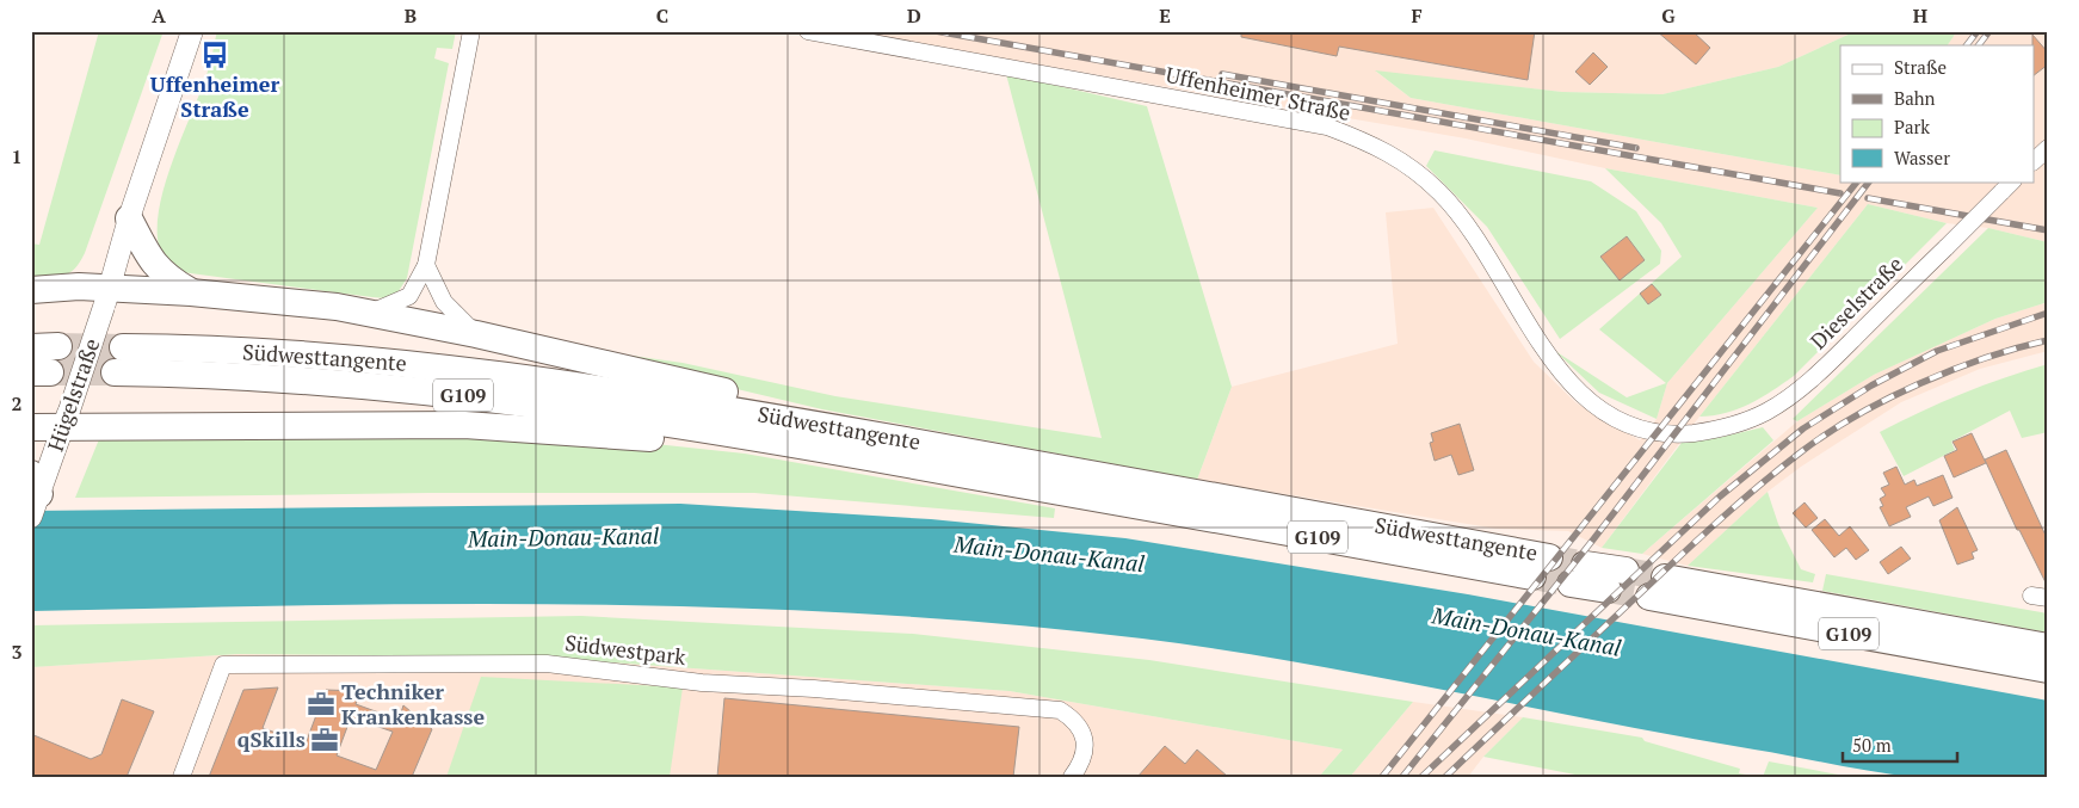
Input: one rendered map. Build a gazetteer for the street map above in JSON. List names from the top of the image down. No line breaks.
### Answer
{"streets":{"highway":["Südwesttangente","G109"],"street":["Uffenheimer Straße","Dieselstraße","Hügelstraße","Südwestpark"]},"crossings":[["Uffenheimer Straße","Dieselstraße"]],"water":["Main-Donau-Kanal"],"places":{"bus stop":["Uffenheimer Straße"],"office":["Techniker Krankenkasse","qSkills"]},"legend":["Straße","Bahn","Park","Wasser"],"scale_bar":"50 m","grid":{"columns":["A","B","C","D","E","F","G","H"],"rows":["1","2","3"]}}
